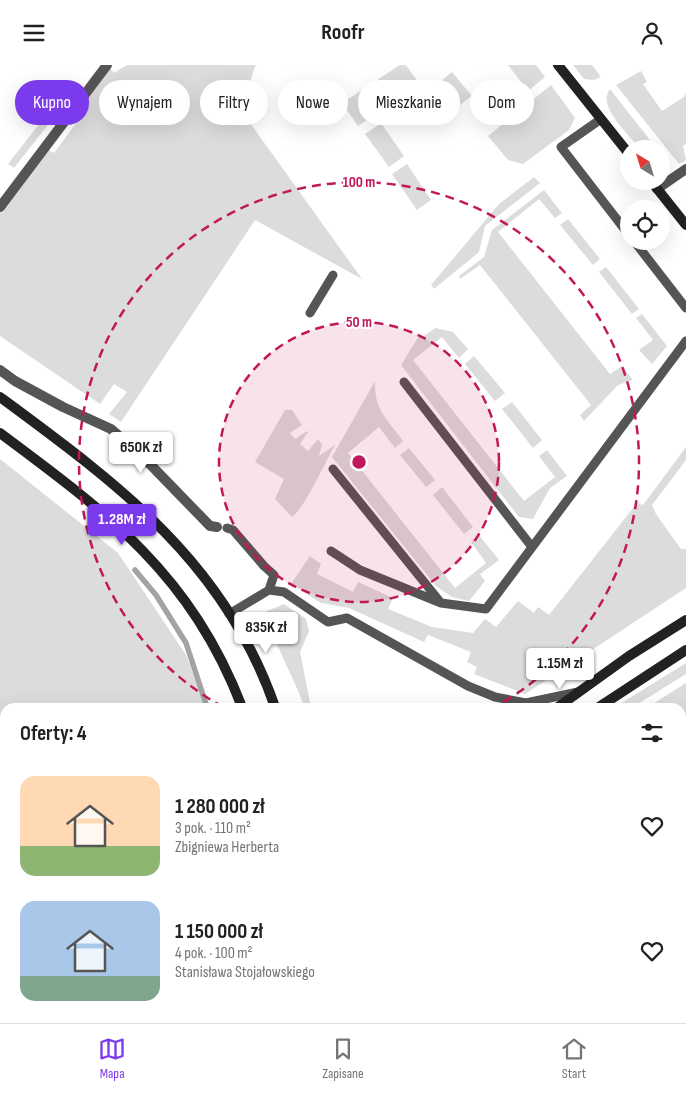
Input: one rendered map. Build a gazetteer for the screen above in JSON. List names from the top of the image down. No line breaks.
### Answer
{"north":"top left","page":{"header":"Roofr","chip":["Kupno","Wynajem","Filtry","Nowe","Mieszkanie","Dom"],"price":["650K zł","1.28M zł","835K zł","1.15M zł"],"heading":"Oferty: 4","list":[{"name":"1 280 000 zł","note":"3 pok. · 110 m² · Zbigniewa Herberta"},{"name":"1 150 000 zł","note":"4 pok. · 100 m² · Stanisława Stojałowskiego"}],"tabs":["Mapa","Zapisane","Start"]},"rings":["100 m","50 m"]}
